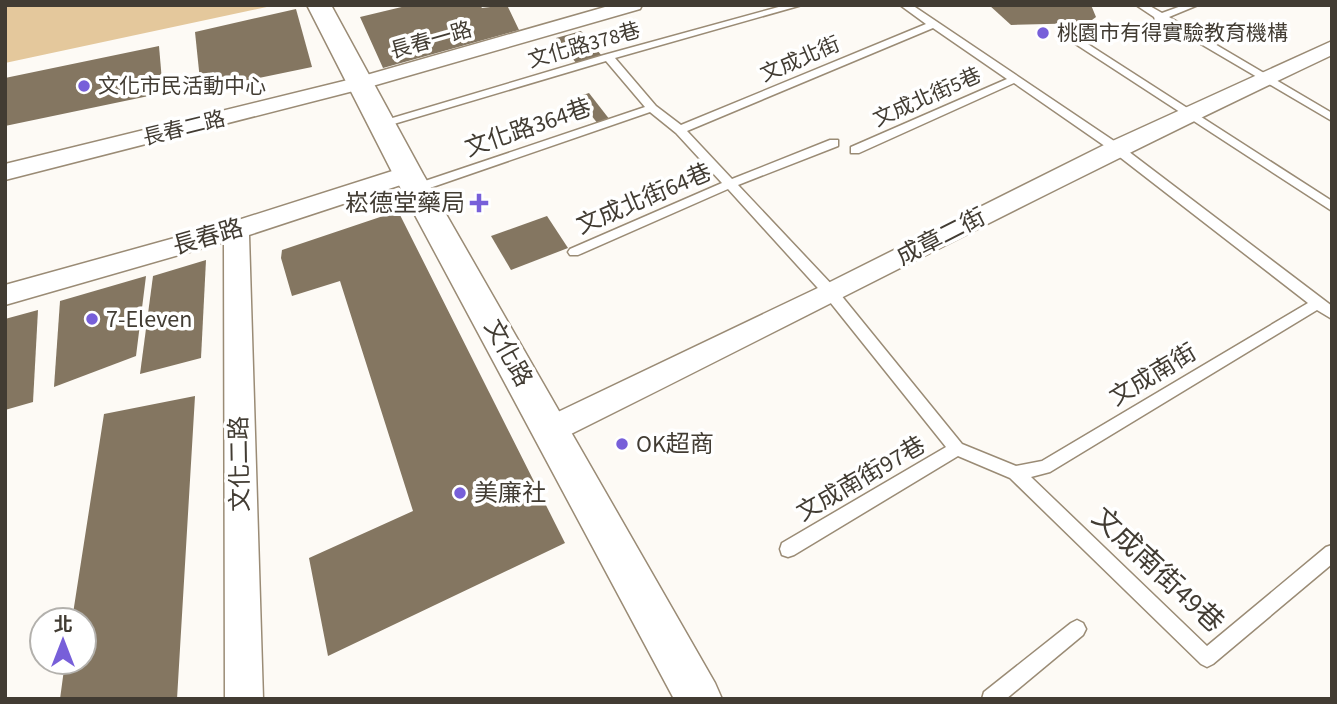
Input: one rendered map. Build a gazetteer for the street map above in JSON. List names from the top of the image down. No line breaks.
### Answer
{"streets":{"street":["長春一路","長春二路","長春路","成章二街","文化路","文化二路"],"lane":["文化路378巷","文成北街","文成北街5巷","文化路364巷","文成北街64巷","文成南街","文成南街97巷","文成南街49巷"]},"crossings":[["長春一路","長春二路"],["長春一路","文化路"],["文化路378巷","文化路"],["長春二路","文化路"],["文化路364巷","長春路"],["文化路364巷","文化路"],["長春路","文化路"],["長春路","文化二路"],["成章二街","文化路"],["文成南街","文成南街49巷"]],"places":{"other":["桃園市有得實驗教育機構","文化市民活動中心","7-Eleven","OK超商","美廉社"],"health":["崧德堂藥局"]},"north":"top"}
